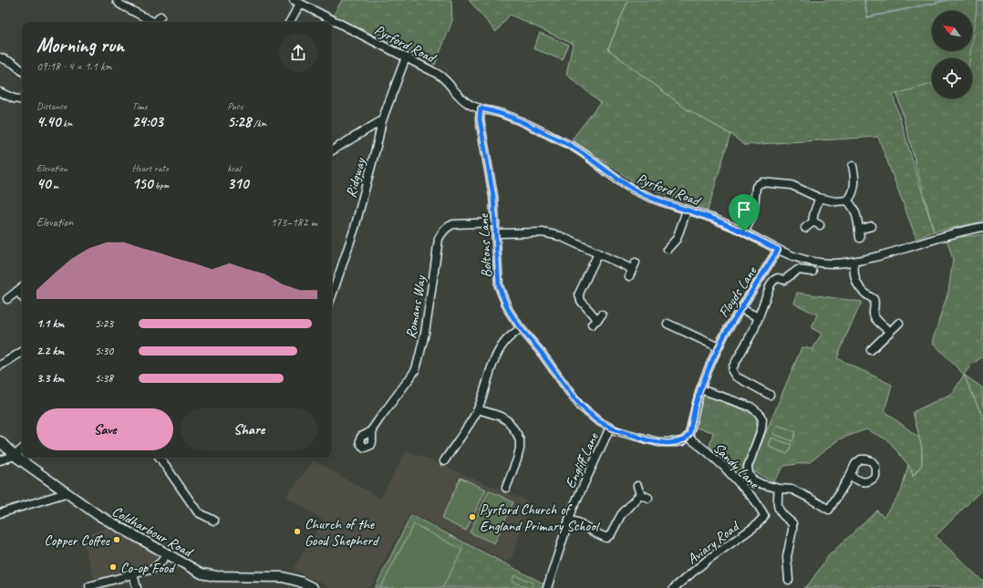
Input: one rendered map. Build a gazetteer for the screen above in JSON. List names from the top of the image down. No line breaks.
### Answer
{"streets":{"main road":["Coldharbour Road"],"street":["Pyrford Road","Ridgway","Boltons Lane","Floyds Lane","Romans Way","Engliff Lane","Sandy Lane","Aviary Road"]},"crossings":[["Pyrford Road","Ridgway"],["Pyrford Road","Boltons Lane"],["Pyrford Road","Floyds Lane"],["Boltons Lane","Floyds Lane"],["Boltons Lane","Romans Way"],["Boltons Lane","Engliff Lane"],["Boltons Lane","Sandy Lane"],["Floyds Lane","Sandy Lane"],["Sandy Lane","Aviary Road"]],"places":["Pyrford Church of England Primary School","Church of the Good Shepherd","Copper Coffee","Co-op Food"],"north":"top left","page":{"heading":["Morning run","09:18 · 4 × 1.1 km"],"stats":[["Distance","4.40 km"],["Time","24:03"],["Pace","5:28 /km"],["Elevation","40 m"],["Heart rate","150 bpm"],["kcal","310"]],"chart":["Elevation","173–182 m"],"list":[{"name":"1.1 km","note":"5:23"},{"name":"2.2 km","note":"5:30"},{"name":"3.3 km","note":"5:38"}],"buttons":["Save","Share"]}}
